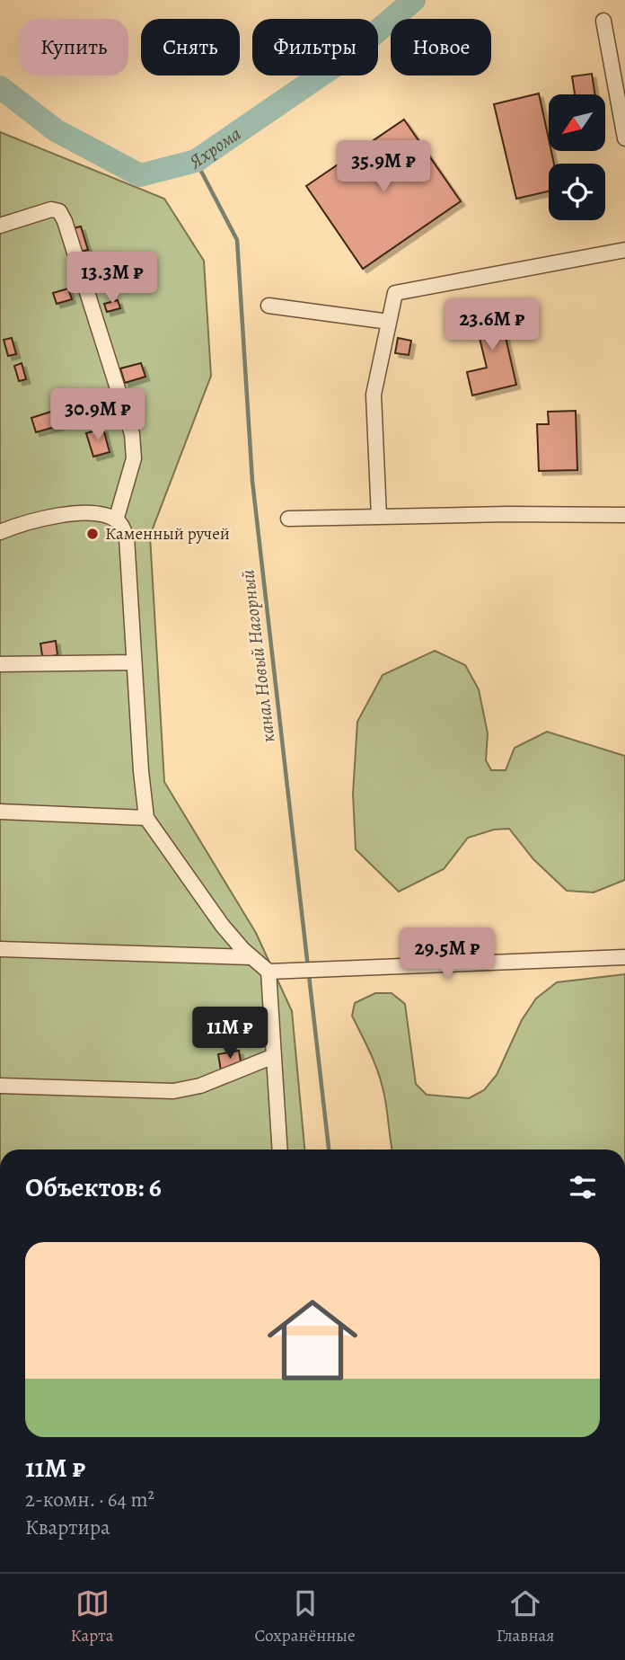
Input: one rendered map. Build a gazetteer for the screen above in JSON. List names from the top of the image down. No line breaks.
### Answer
{"water":["Яхрома","канал Новый Нагорный"],"places":["Каменный ручей"],"north":"bottom left","page":{"chip":["Купить","Снять","Фильтры","Новое"],"price":["35.9M ₽","13.3M ₽","23.6M ₽","30.9M ₽","29.5M ₽","11M ₽"],"heading":"Объектов: 6","list":[{"name":"11M ₽","note":"2-комн. · 64 m² · Квартира"}],"tabs":["Карта","Сохранённые","Главная"]}}
